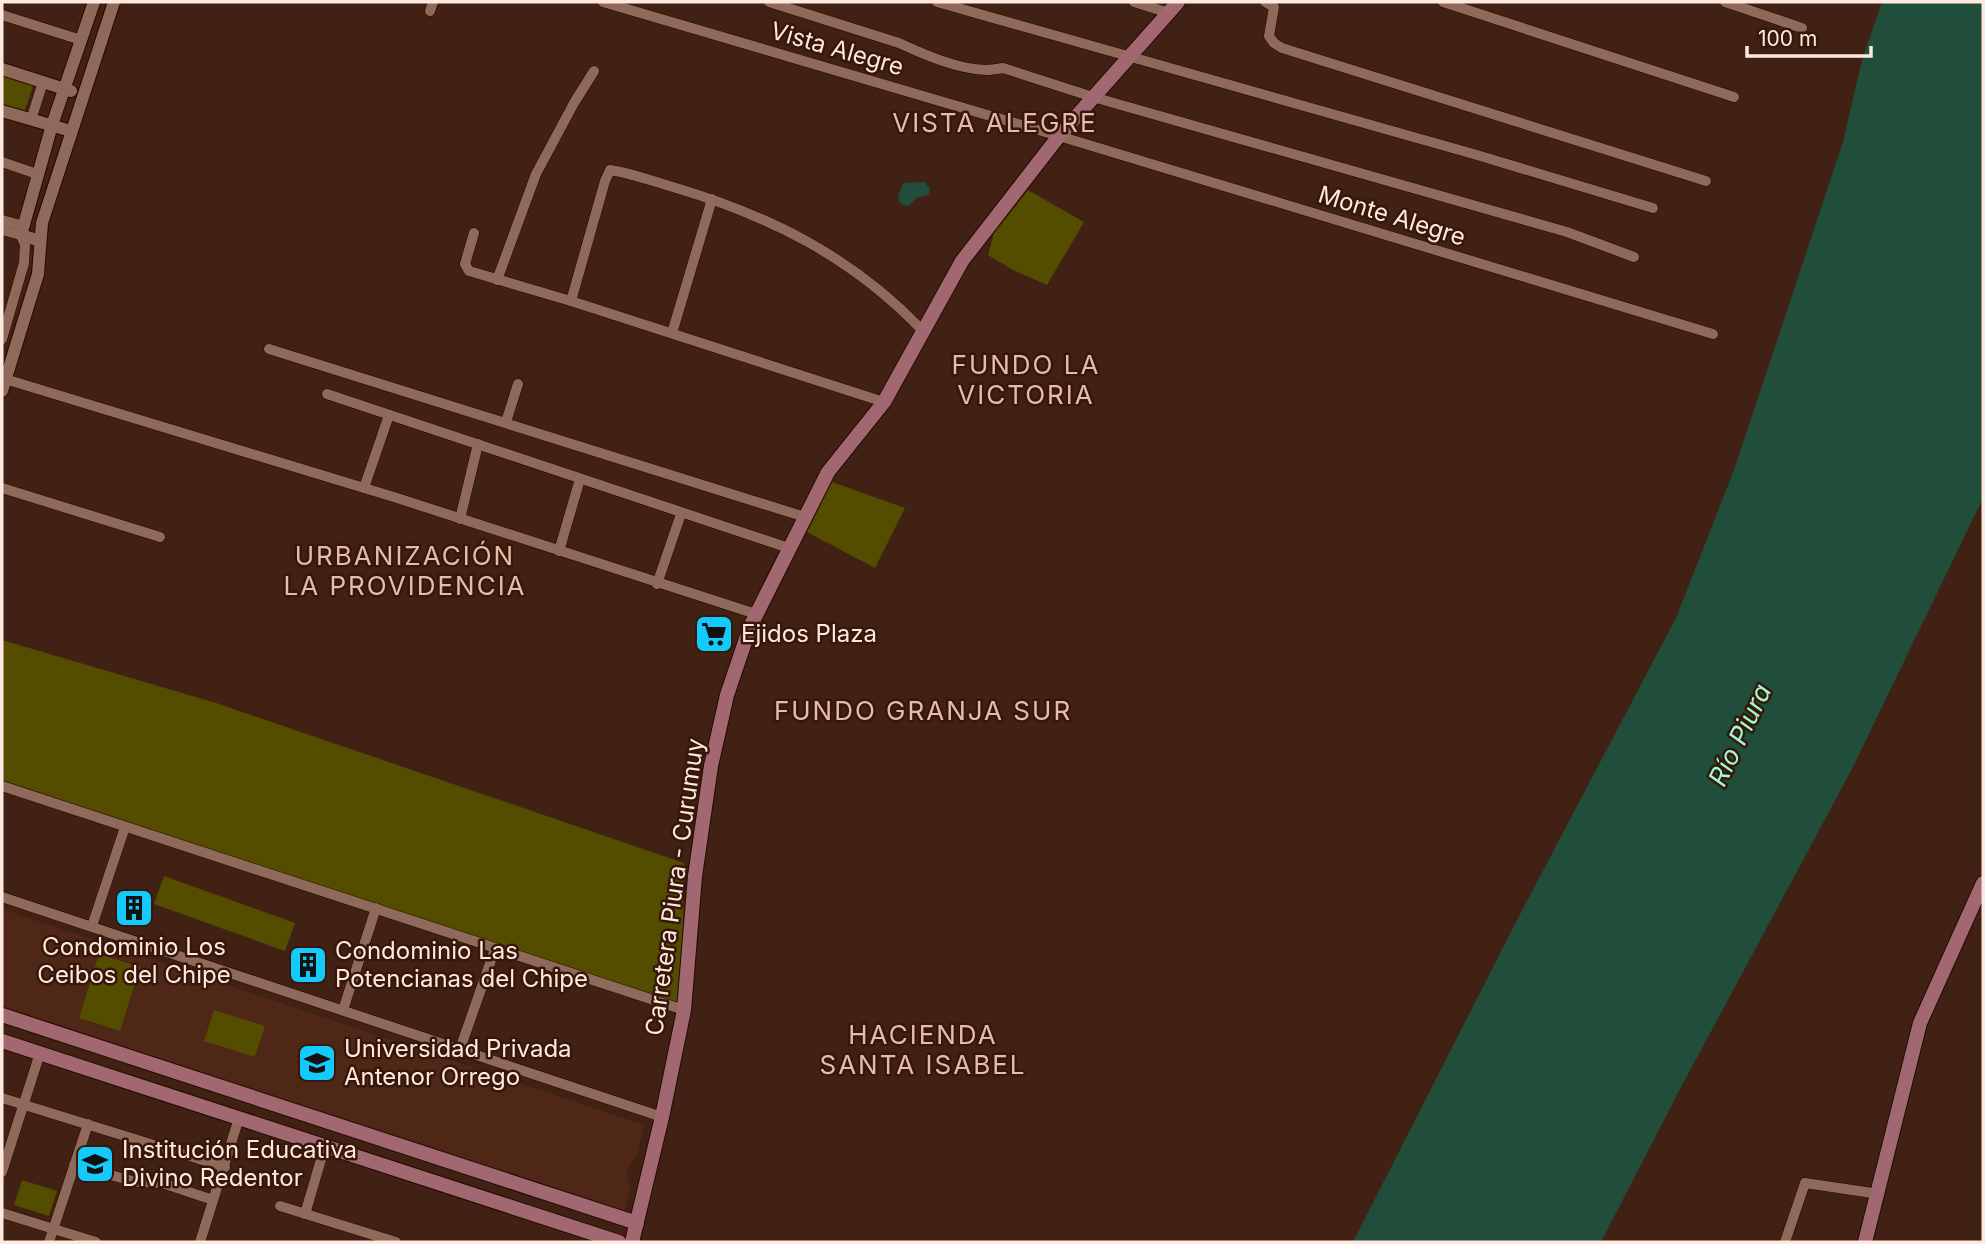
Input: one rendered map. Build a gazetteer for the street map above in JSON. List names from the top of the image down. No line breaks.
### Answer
{"streets":{"main road":["Carretera Piura - Curumuy"],"street":["Vista Alegre","Monte Alegre"]},"crossings":[["Vista Alegre","Monte Alegre"],["Vista Alegre","Carretera Piura - Curumuy"],["Monte Alegre","Carretera Piura - Curumuy"]],"districts":["VISTA ALEGRE","FUNDO LA VICTORIA","URBANIZACIÓN LA PROVIDENCIA","FUNDO GRANJA SUR","HACIENDA SANTA ISABEL"],"water":["Río Piura"],"places":{"supermarket":["Ejidos Plaza"],"building":["Condominio Los Ceibos del Chipe","Condominio Las Potencianas del Chipe"],"school or university":["Universidad Privada Antenor Orrego","Institución Educativa Divino Redentor"]},"scale_bar":"100 m"}
